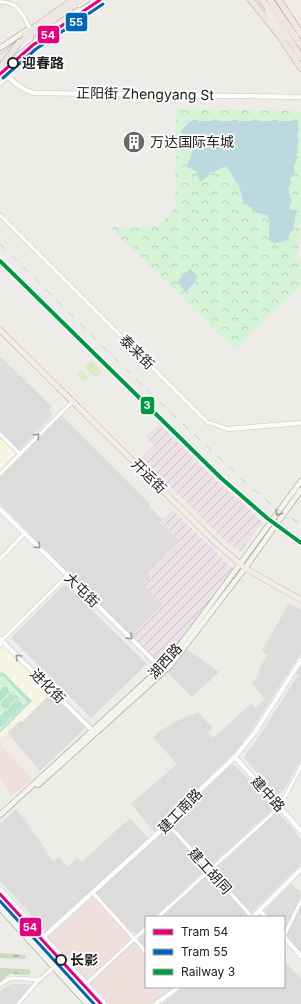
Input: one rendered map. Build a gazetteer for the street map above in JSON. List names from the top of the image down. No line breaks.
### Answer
{"streets":{"main road":["开运街","湖西路"],"street":["正阳街 Zhengyang St","泰来街","大屯街","进化街","建中路","建工南路","建工胡同"]},"crossings":[["开运街","湖西路"],["大屯街","湖西路"],["湖西路","进化街"],["建中路","建工南路"],["建工南路","建工胡同"]],"one_way":["大屯街","进化街"],"places":{"other":["迎春路","长影"],"building":["万达国际车城"]},"lines":["tram line 54","tram line 55","rail line 3"],"legend":["Tram 54","Tram 55","Railway 3"]}
